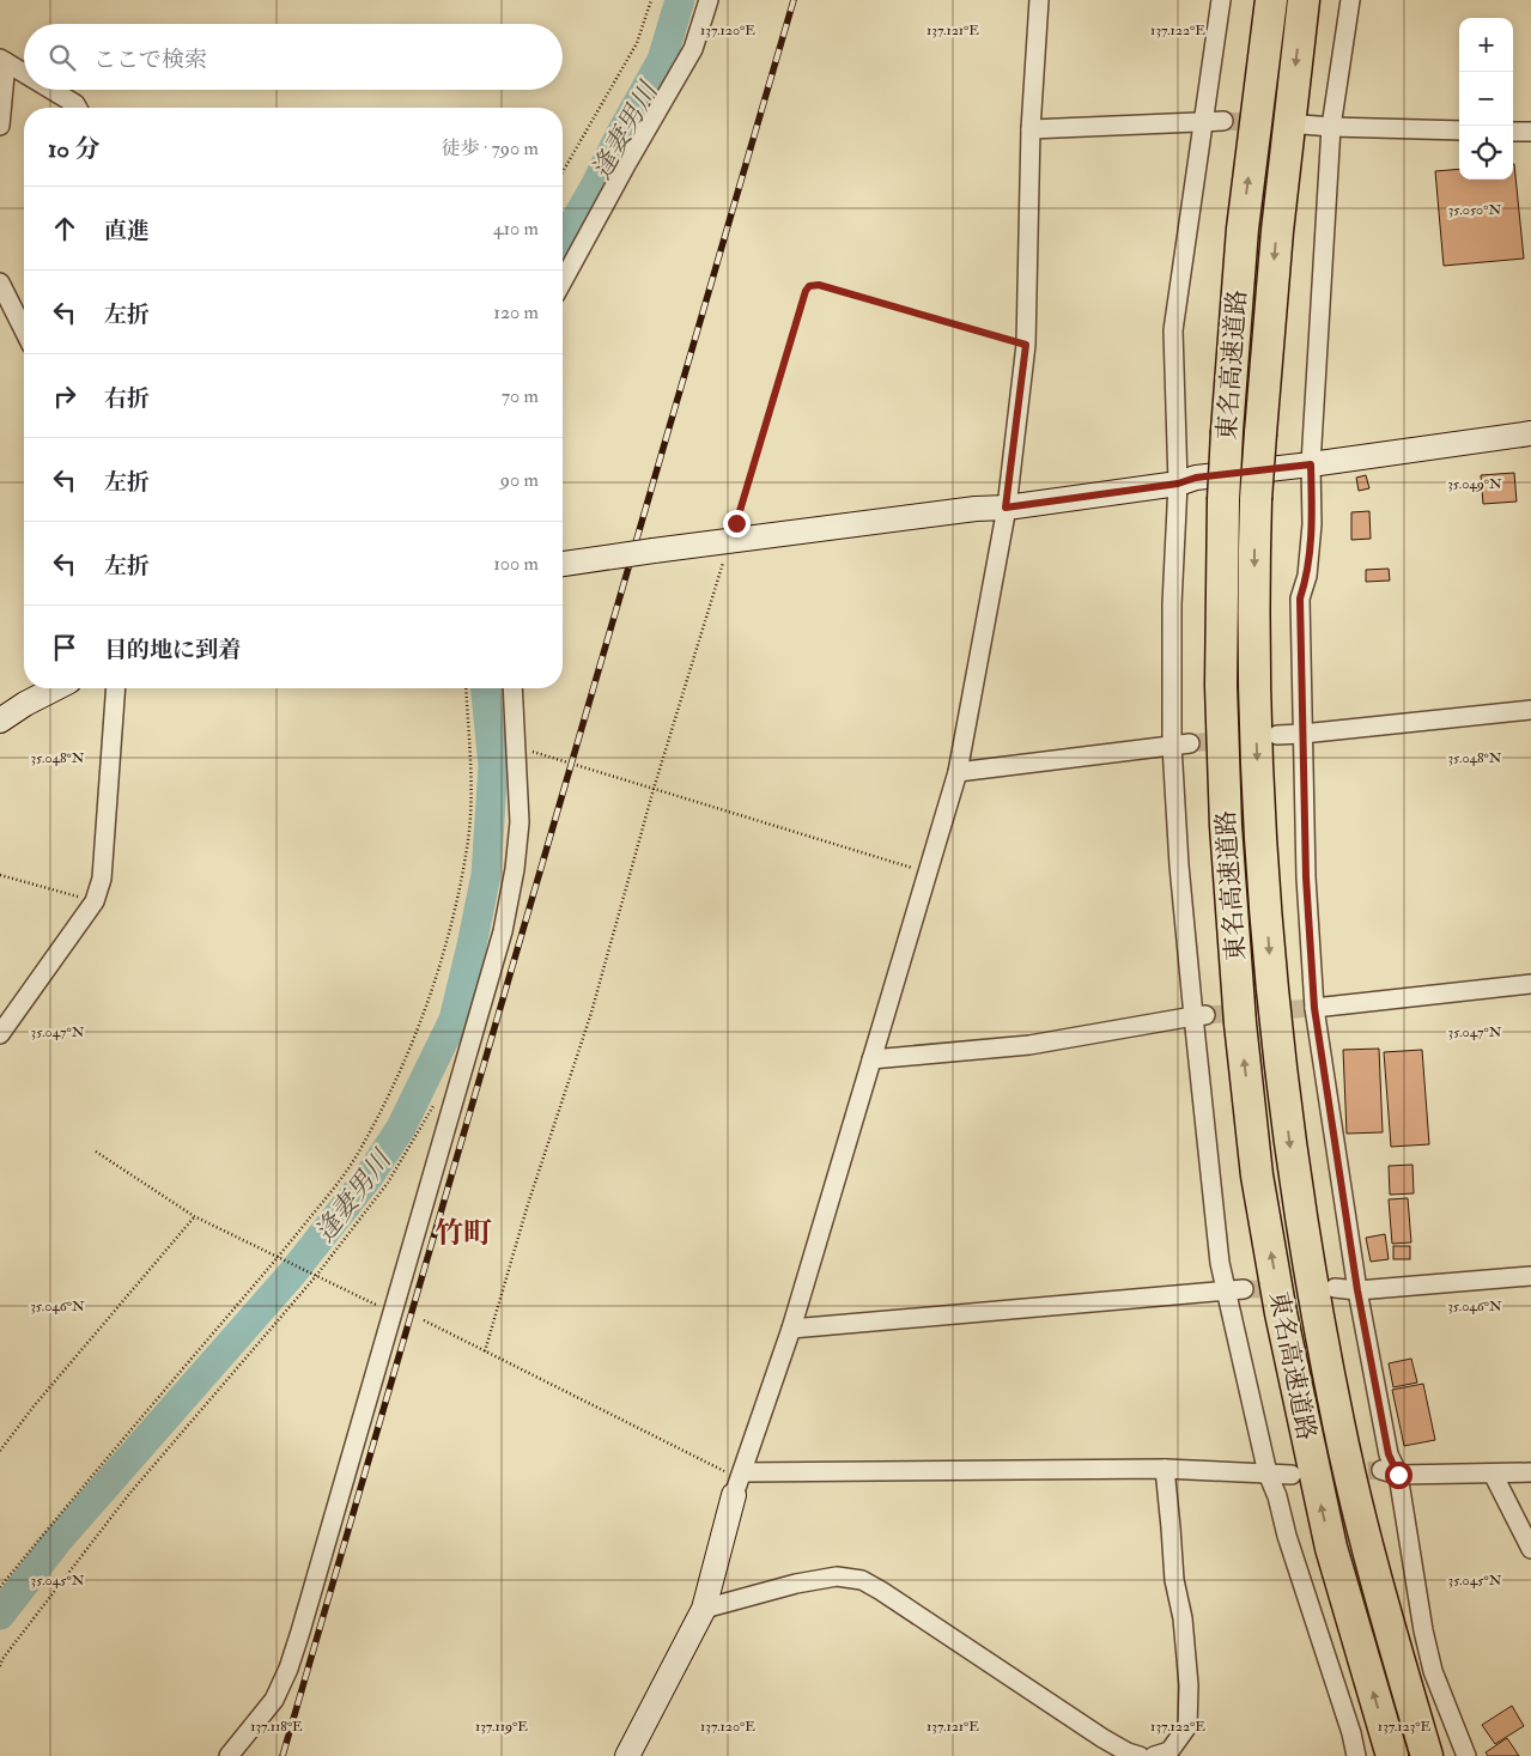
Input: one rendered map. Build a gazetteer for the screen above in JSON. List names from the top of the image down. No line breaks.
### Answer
{"streets":{"highway":["東名高速道路"]},"districts":["竹町"],"water":["逢妻男川"],"page":{"map_buttons":["+","−"],"search":"ここで検索","heading":["10 分","徒歩 · 790 m"],"list":[["直進","410 m"],["左折","120 m"],["右折","70 m"],["左折","90 m"],["左折","100 m"],"目的地に到着"]},"coordinates":["137.120°E","137.121°E","137.122°E","35.050°N","35.049°N","35.048°N","35.047°N","35.046°N","35.045°N","137.118°E","137.119°E","137.123°E"]}
